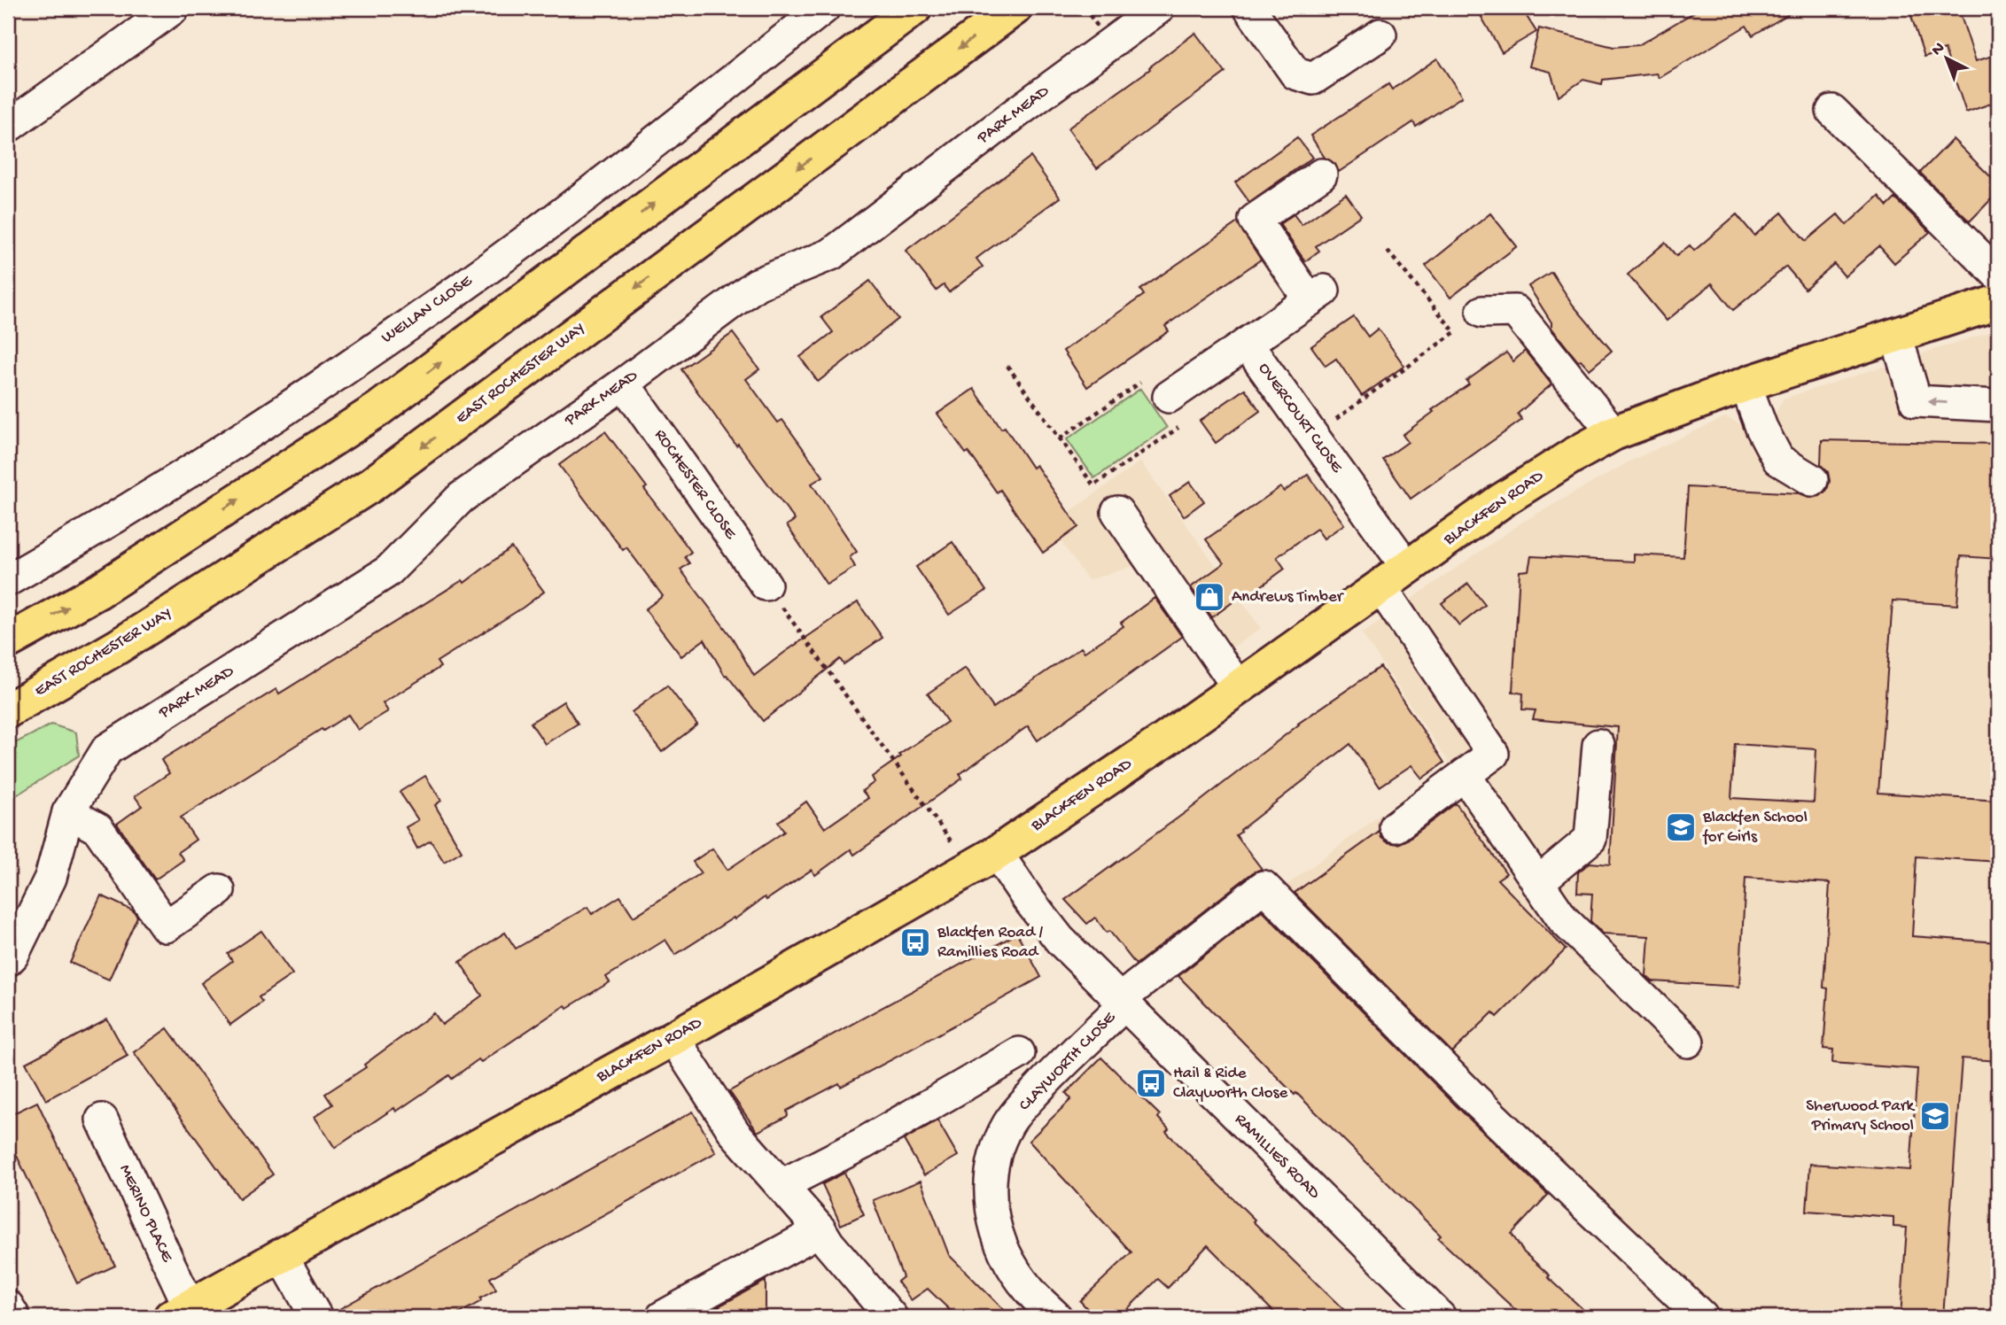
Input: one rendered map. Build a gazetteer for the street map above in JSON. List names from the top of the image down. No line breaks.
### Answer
{"streets":{"main road":["EAST ROCHESTER WAY","BLACKFEN ROAD"],"street":["PARK MEAD","WELLAN CLOSE","OVERCOURT CLOSE","ROCHESTER CLOSE","CLAYWORTH CLOSE","RAMILLIES ROAD","MERINO PLACE"]},"crossings":[["PARK MEAD","ROCHESTER CLOSE"],["OVERCOURT CLOSE","BLACKFEN ROAD"],["BLACKFEN ROAD","RAMILLIES ROAD"],["BLACKFEN ROAD","MERINO PLACE"],["CLAYWORTH CLOSE","RAMILLIES ROAD"]],"places":{"shop":["Andrews Timber"],"school or university":["Blackfen School for Girls","Sherwood Park Primary School"],"bus stop":["Blackfen Road / Ramillies Road","Hail & Ride Clayworth Close"]},"north":"top left"}
